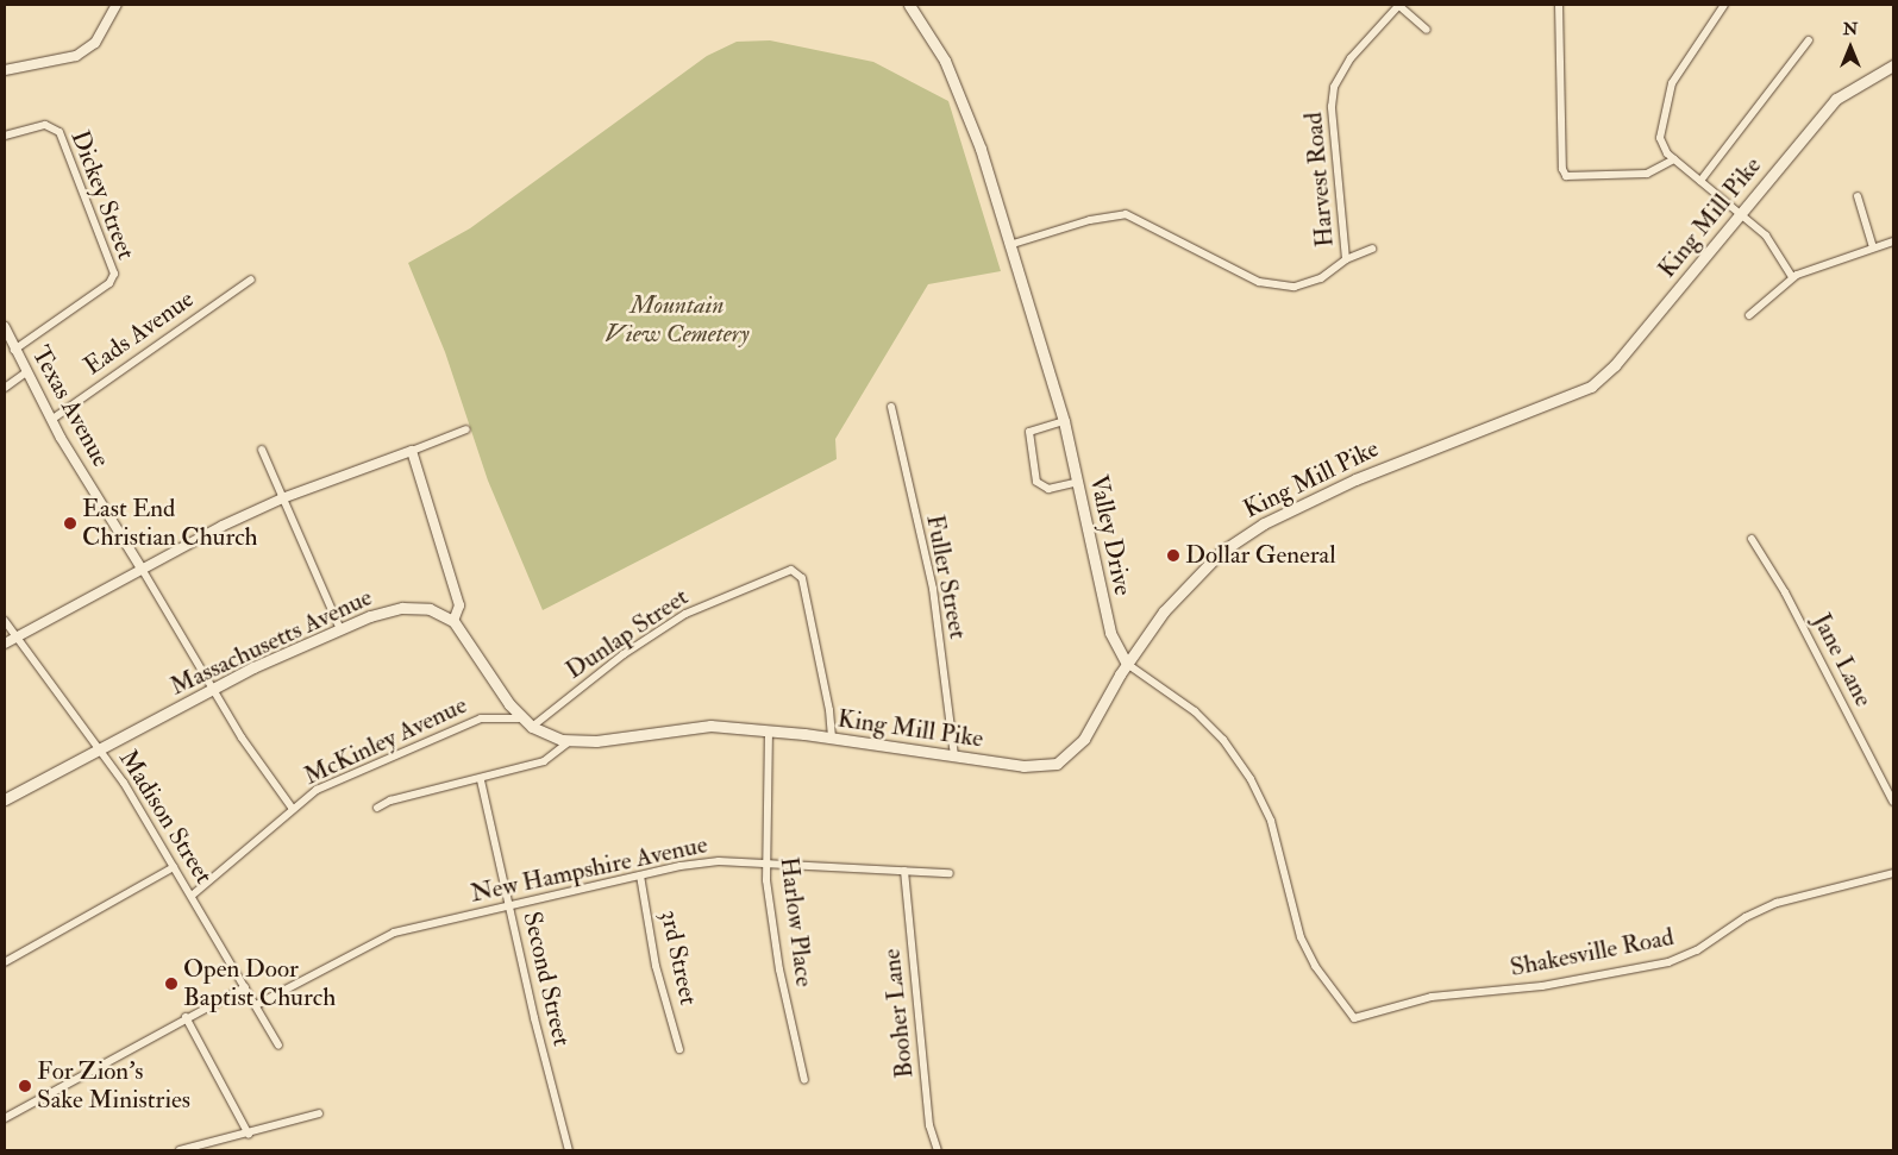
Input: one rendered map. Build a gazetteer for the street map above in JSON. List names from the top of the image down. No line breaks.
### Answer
{"streets":{"main road":["King Mill Pike","Valley Drive","Massachusetts Avenue"],"street":["Harvest Road","Dickey Street","Eads Avenue","Texas Avenue","Fuller Street","Dunlap Street","Jane Lane","McKinley Avenue","Madison Street","New Hampshire Avenue","Harlow Place","Shakesville Road","3rd Street","Second Street","Booher Lane"]},"crossings":[["Harvest Road","Valley Drive"],["Dickey Street","Texas Avenue"],["King Mill Pike","Valley Drive"],["King Mill Pike","Fuller Street"],["King Mill Pike","Dunlap Street"],["King Mill Pike","McKinley Avenue"],["King Mill Pike","Harlow Place"],["Eads Avenue","Texas Avenue"],["Texas Avenue","Massachusetts Avenue"],["Texas Avenue","McKinley Avenue"],["Valley Drive","Shakesville Road"],["Massachusetts Avenue","Madison Street"],["McKinley Avenue","Madison Street"],["Madison Street","New Hampshire Avenue"],["New Hampshire Avenue","Harlow Place"],["New Hampshire Avenue","3rd Street"],["New Hampshire Avenue","Second Street"],["New Hampshire Avenue","Booher Lane"]],"parks":["Mountain View Cemetery"],"places":["East End Christian Church","Dollar General","Open Door Baptist Church","For Zion's Sake Ministries"],"north":"top"}
